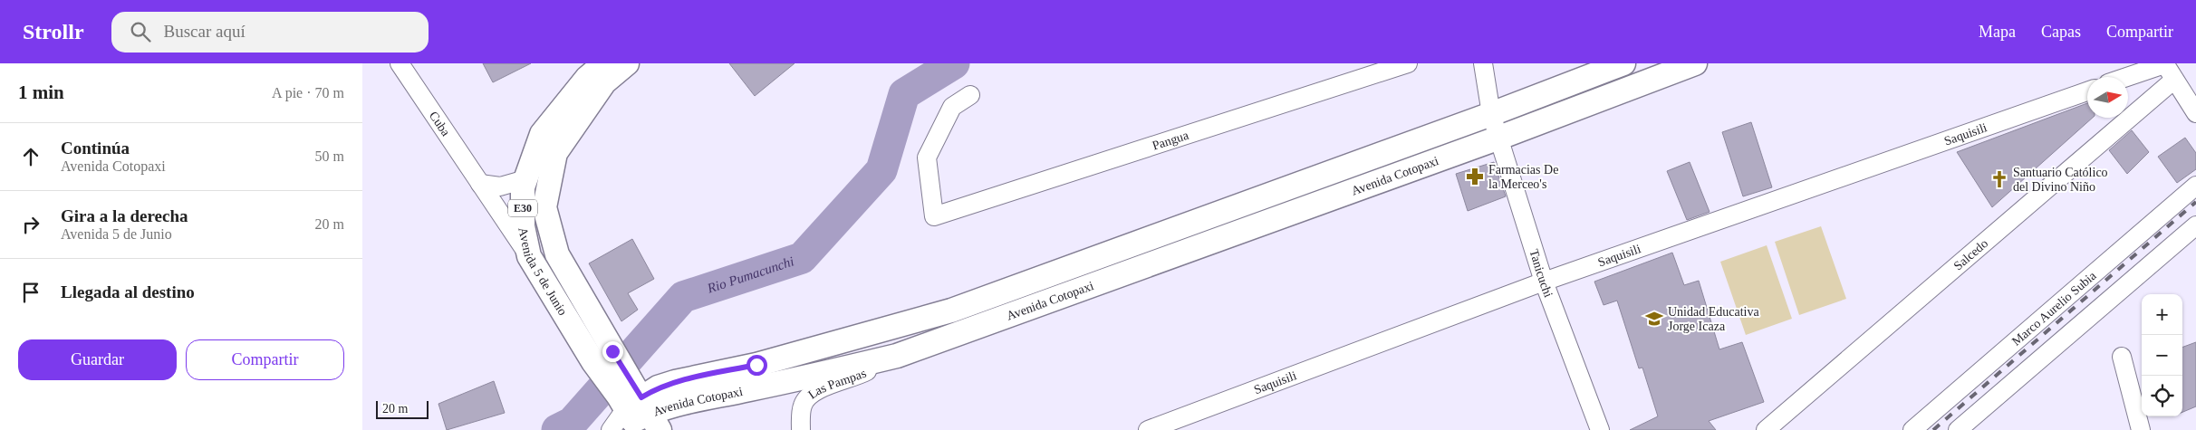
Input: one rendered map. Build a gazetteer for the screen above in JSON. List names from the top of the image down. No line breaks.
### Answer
{"streets":{"main road":["Avenida Cotopaxi","E30","Avenida 5 de Junio"],"street":["Cuba","Saquisili","Pangua","Salcedo","Tanicuchi","Marco Aurelio Subia","Las Pampas"]},"crossings":[["Cuba","Avenida 5 de Junio"],["Saquisili","Tanicuchi"],["Avenida Cotopaxi","Avenida 5 de Junio"],["Avenida Cotopaxi","Tanicuchi"],["Avenida Cotopaxi","Las Pampas"]],"water":["Rio Pumacunchi"],"places":{"pharmacy":["Farmacias De la Merceo's"],"church":["Santuario Católico del Divino Niño"],"school or university":["Unidad Educativa Jorge Icaza"]},"scale_bar":"20 m","north":"right","page":{"header":"Strollr","search":"Buscar aquí","nav":["Mapa","Capas","Compartir"],"heading":["1 min","A pie · 70 m"],"list":[["Continúa","Avenida Cotopaxi","50 m"],["Gira a la derecha","Avenida 5 de Junio","20 m"],"Llegada al destino"],"map_buttons":["+","−"],"buttons":["Guardar","Compartir"],"scale":"20 m"}}
